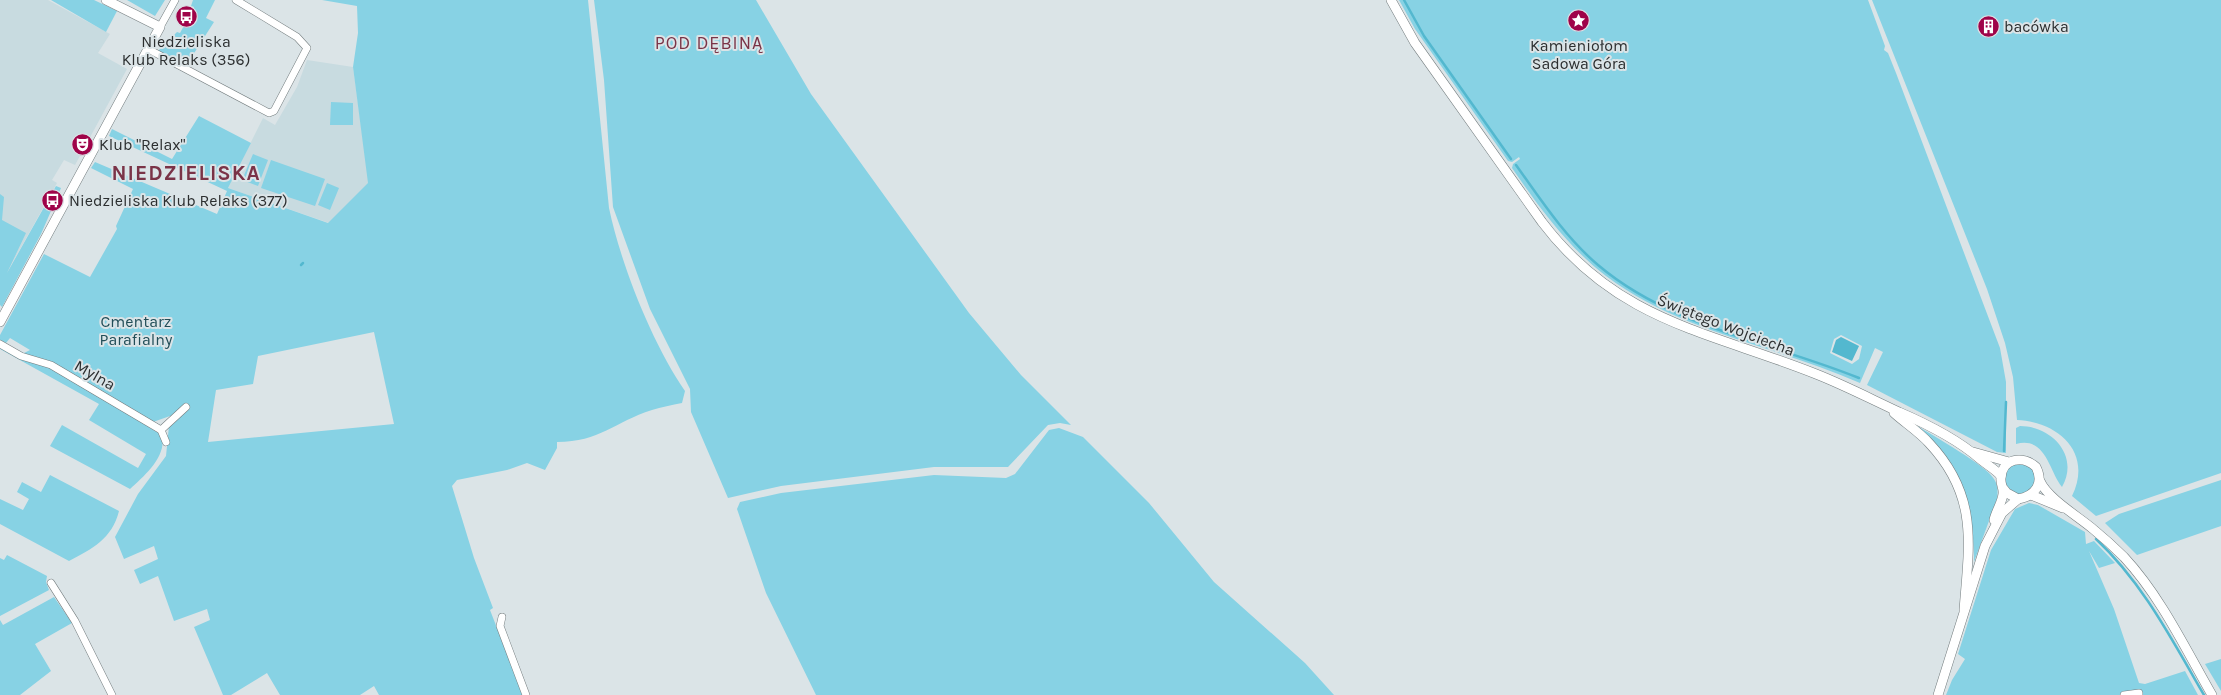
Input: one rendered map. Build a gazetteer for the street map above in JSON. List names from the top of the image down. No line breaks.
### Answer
{"streets":{"street":["Świętego Wojciecha","Mylna"]},"districts":["POD DĘBINĄ","NIEDZIELISKA"],"parks":["Cmentarz Parafialny"],"places":{"bus stop":["Niedzieliska Klub Relaks (356)","Niedzieliska Klub Relaks (377)"],"place":["Kamieniołom Sadowa Góra"],"building":["bacówka"],"theatre":["Klub \"Relax\""]}}
